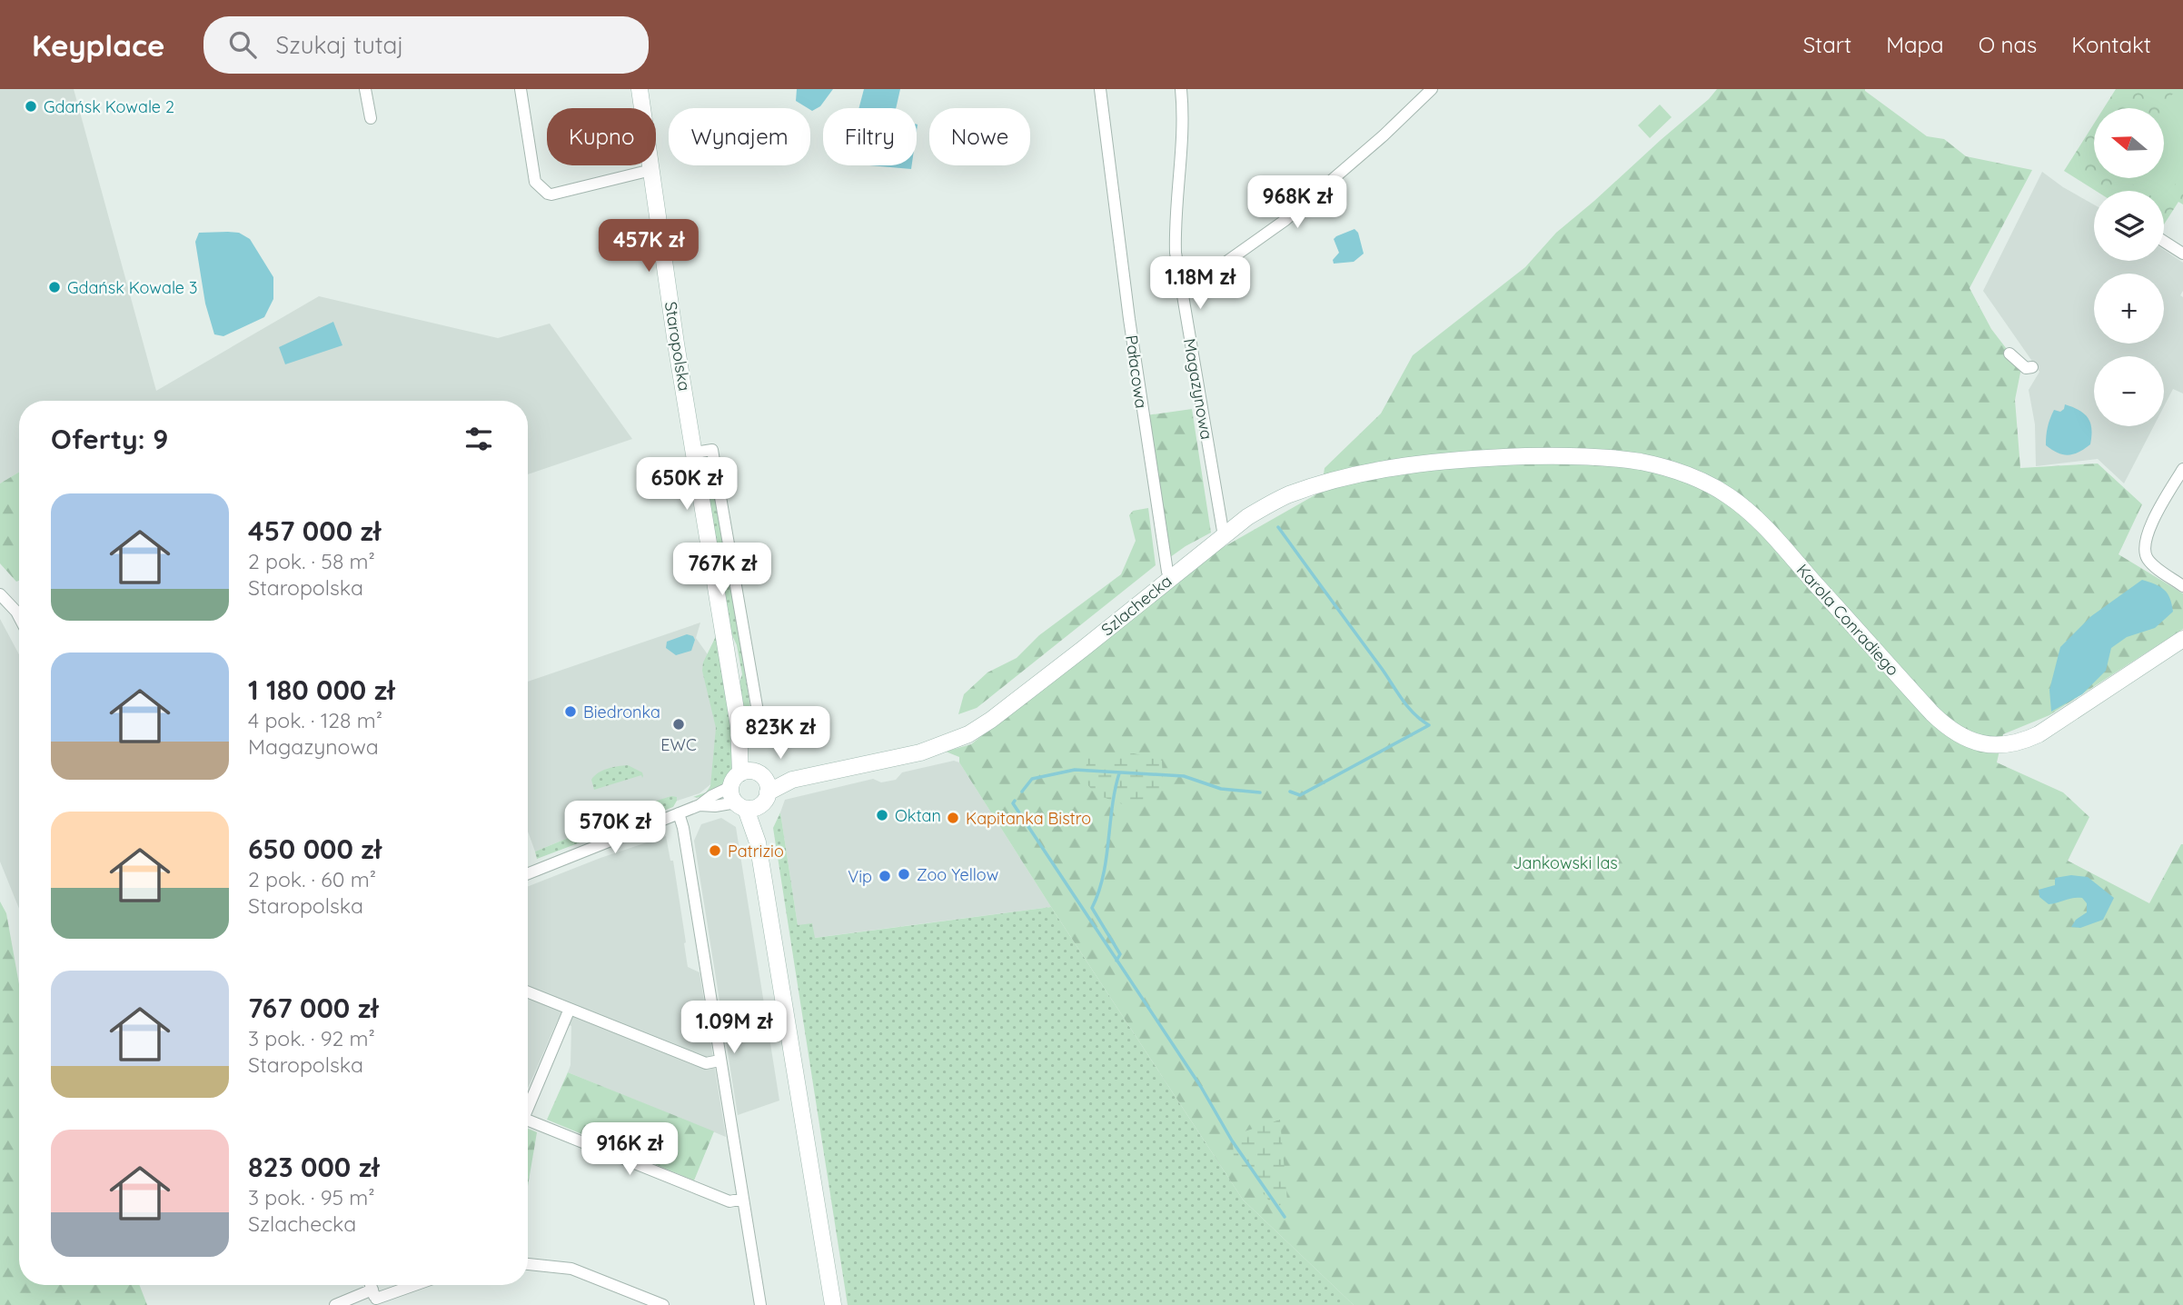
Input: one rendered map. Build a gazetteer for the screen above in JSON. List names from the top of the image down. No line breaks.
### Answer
{"streets":{"street":["Staropolska","Pałacowa","Magazynowa","Szlachecka","Karola Conradiego"]},"crossings":[["Staropolska","Szlachecka"],["Pałacowa","Szlachecka"],["Magazynowa","Szlachecka"],["Szlachecka","Karola Conradiego"]],"parks":["Jankowski las"],"places":["Gdańsk Kowale 2","Gdańsk Kowale 3","Biedronka","EWC","Oktan","Kapitanka Bistro","Patrizio","Zoo Yellow","Vip"],"north":"left","page":{"header":"Keyplace","search":"Szukaj tutaj","nav":["Start","Mapa","O nas","Kontakt"],"map_buttons":["+","−"],"chip":["Kupno","Wynajem","Filtry","Nowe"],"price":["968K zł","457K zł","1.18M zł","650K zł","767K zł","823K zł","570K zł","1.09M zł","916K zł"],"heading":"Oferty: 9","list":[{"name":"457 000 zł","note":"2 pok. · 58 m² · Staropolska"},{"name":"1 180 000 zł","note":"4 pok. · 128 m² · Magazynowa"},{"name":"650 000 zł","note":"2 pok. · 60 m² · Staropolska"},{"name":"767 000 zł","note":"3 pok. · 92 m² · Staropolska"},{"name":"823 000 zł","note":"3 pok. · 95 m² · Szlachecka"}]}}
